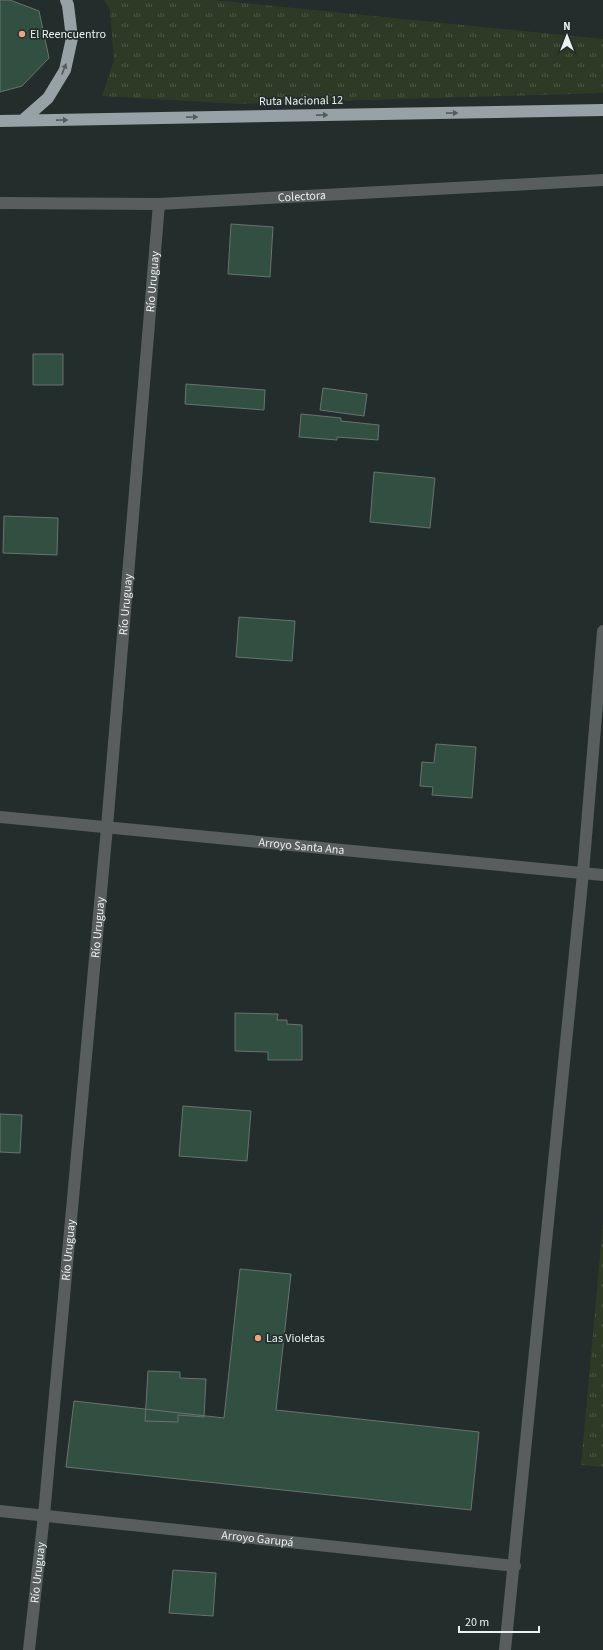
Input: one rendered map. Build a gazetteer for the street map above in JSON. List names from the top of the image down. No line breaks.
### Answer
{"streets":{"highway":["Ruta Nacional 12"],"street":["Colectora","Río Uruguay","Arroyo Santa Ana","Arroyo Garupá"]},"crossings":[["Colectora","Río Uruguay"],["Río Uruguay","Arroyo Santa Ana"],["Río Uruguay","Arroyo Garupá"]],"one_way":["Ruta Nacional 12"],"places":["El Reencuentro","Las Violetas"],"scale_bar":"20 m","north":"top"}
